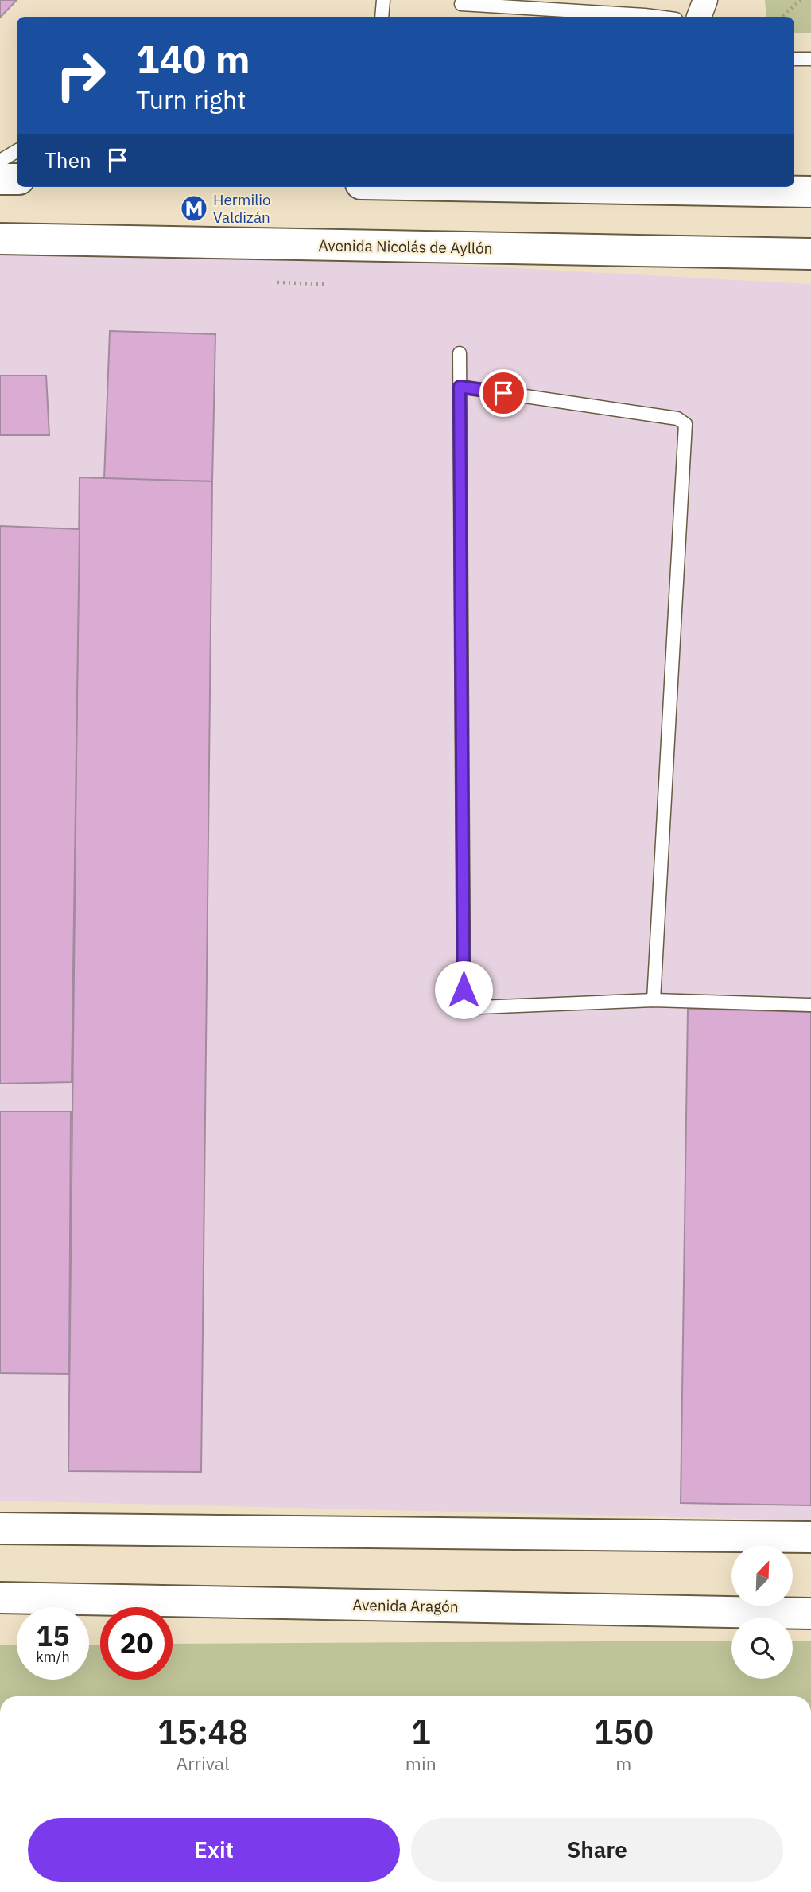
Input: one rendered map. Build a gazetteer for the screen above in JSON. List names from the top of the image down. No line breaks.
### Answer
{"streets":{"street":["Avenida Nicolás de Ayllón","Avenida Aragón"]},"places":{"metro station":["Hermilio Valdizán"]},"north":"top right","page":{"turn":["140 m","Turn right"],"then":"Then","speed":"15 km/h","limit":"20","eta":["15:48","Arrival","1","min","150","m"],"buttons":["Exit","Share"]}}
